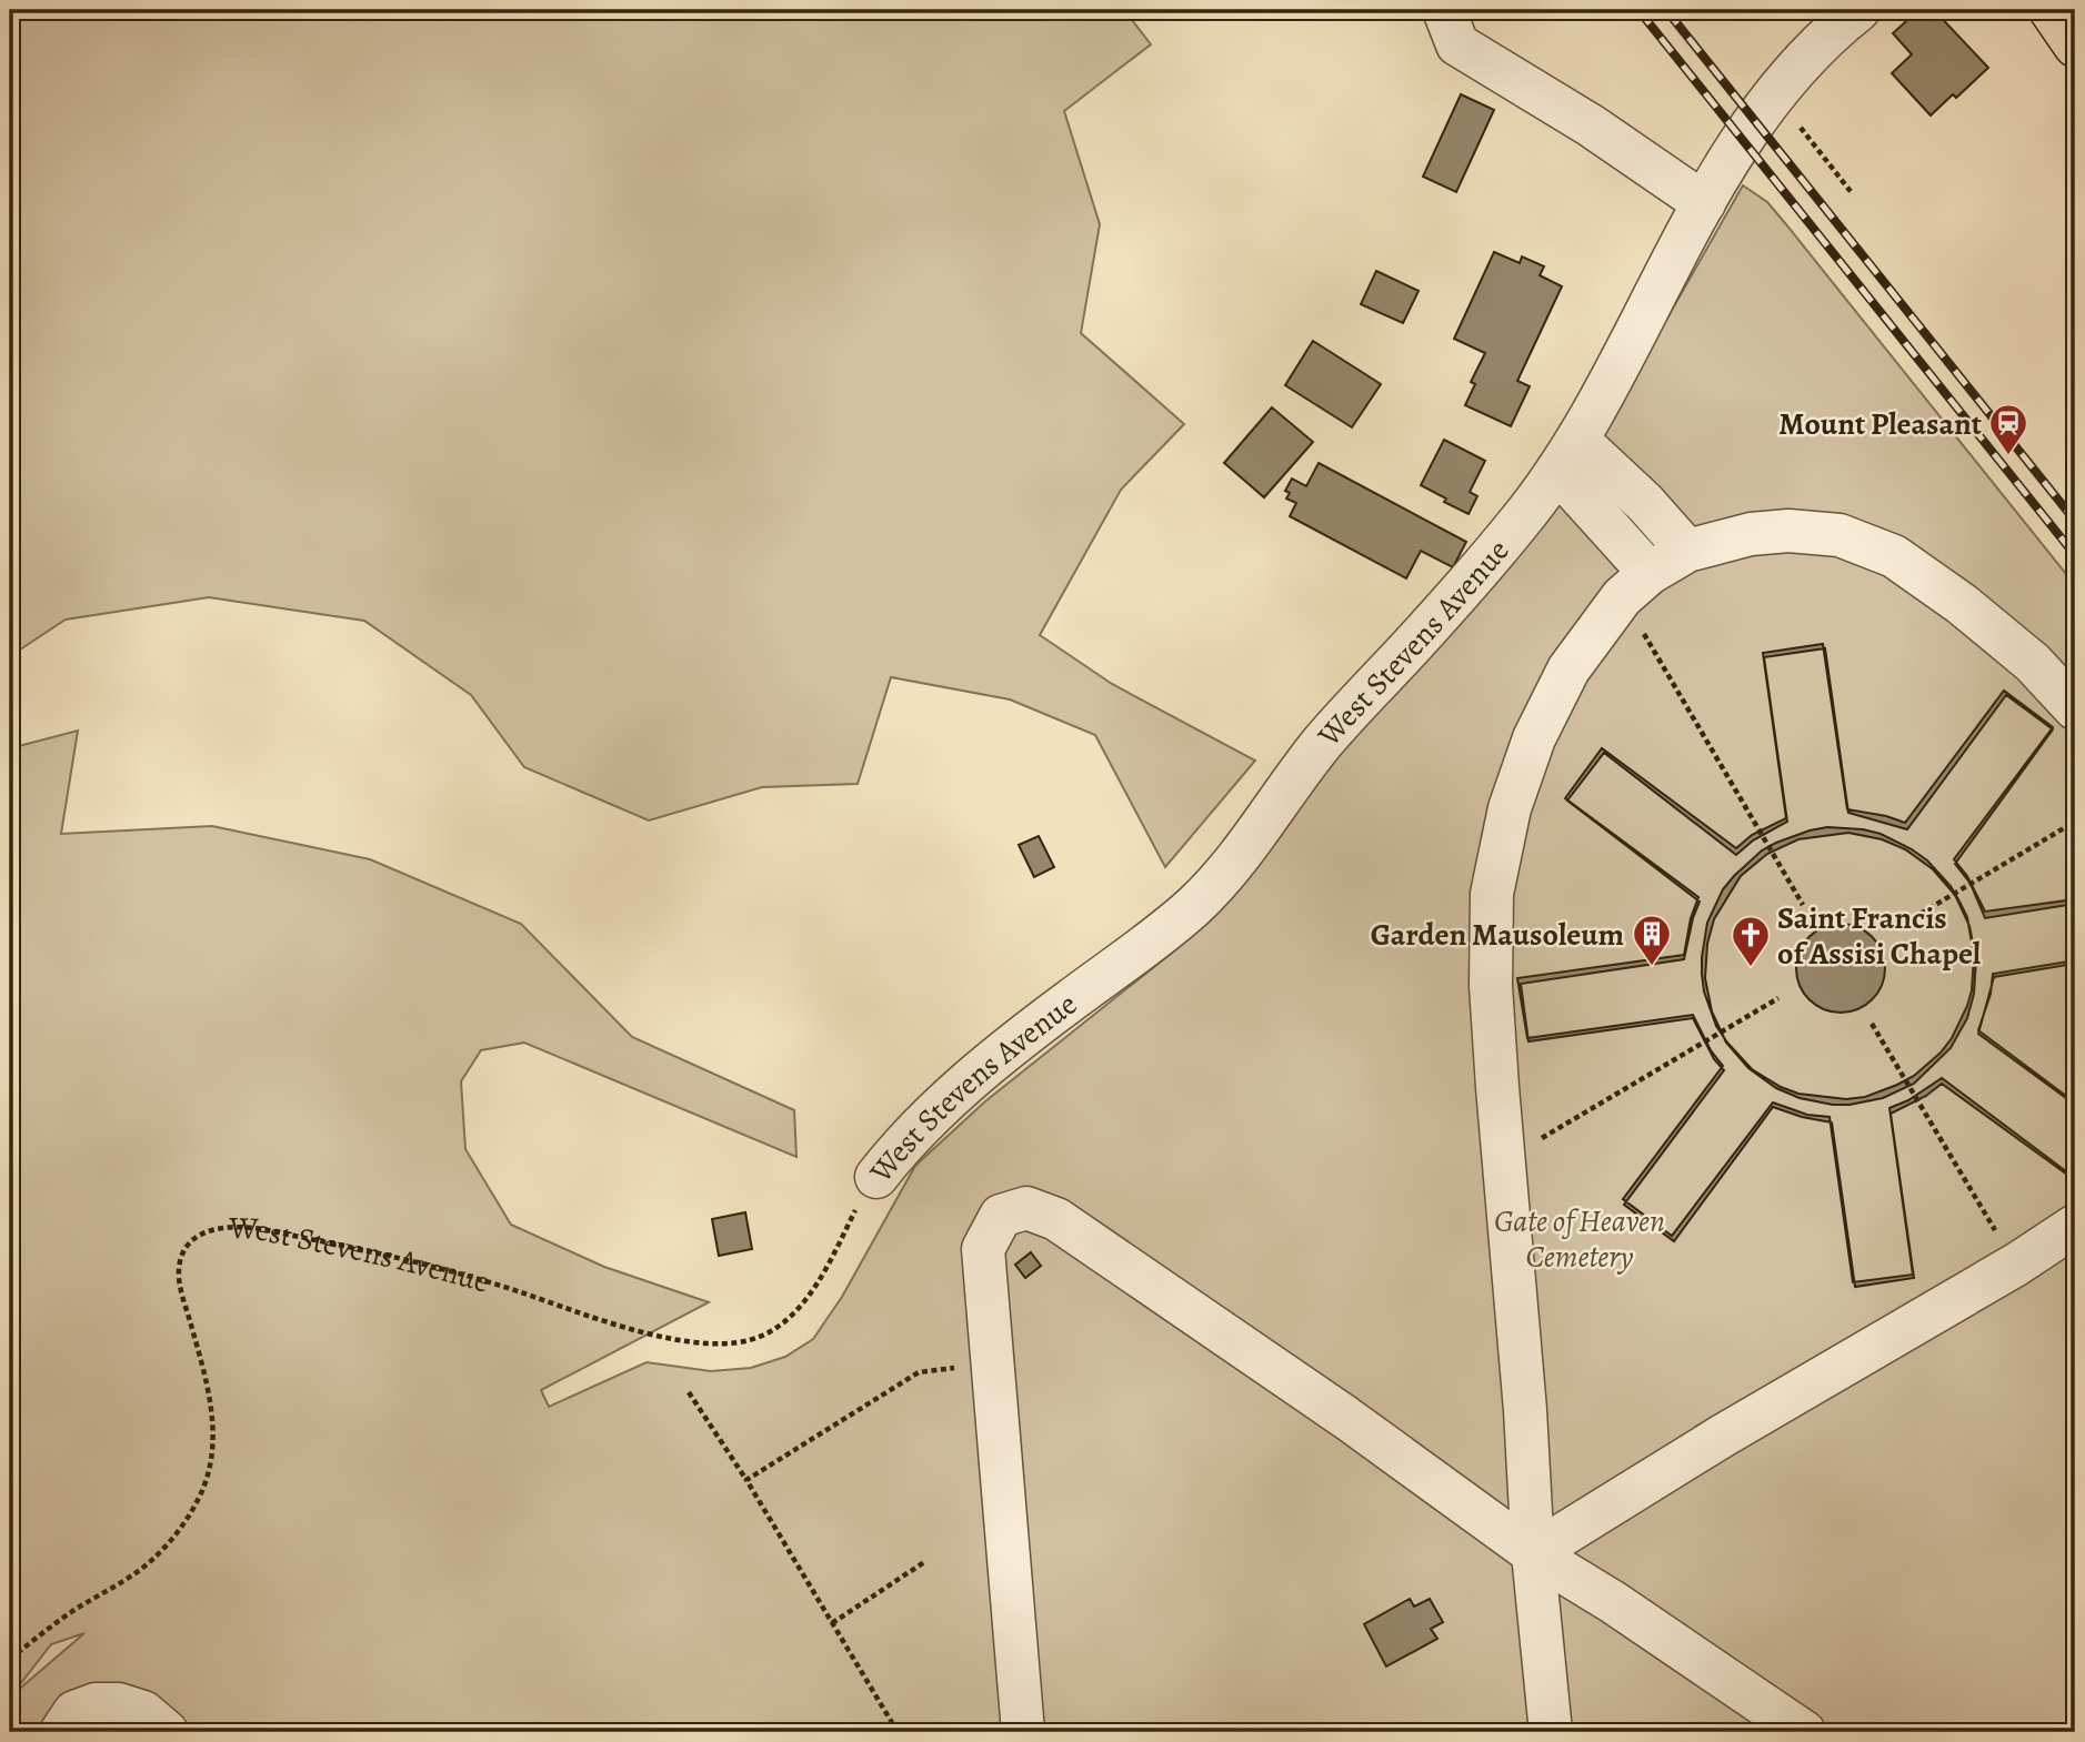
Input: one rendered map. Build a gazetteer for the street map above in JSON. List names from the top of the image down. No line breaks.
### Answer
{"streets":{"street":["West Stevens Avenue"]},"parks":["Gate of Heaven Cemetery"],"places":{"station":["Mount Pleasant"],"building":["Garden Mausoleum"],"church":["Saint Francis of Assisi Chapel"]}}
